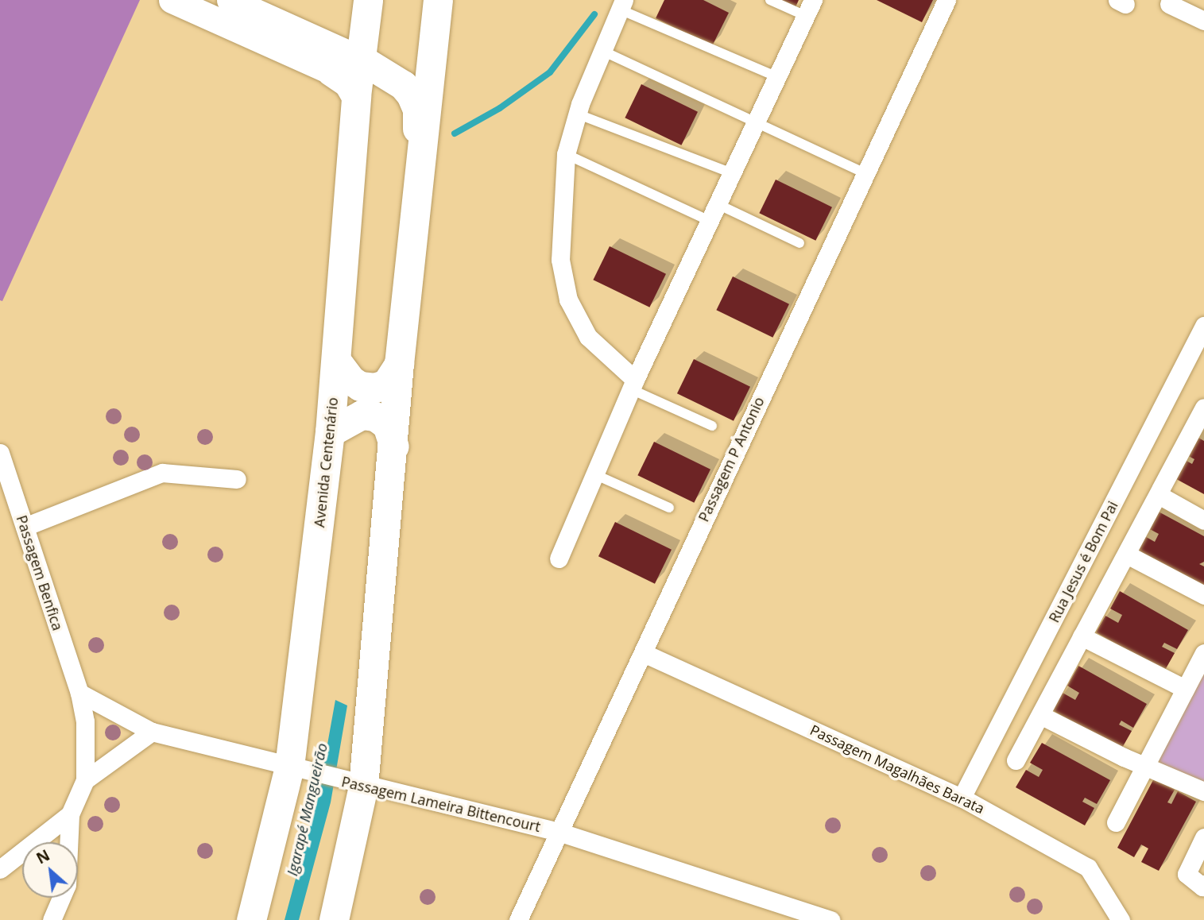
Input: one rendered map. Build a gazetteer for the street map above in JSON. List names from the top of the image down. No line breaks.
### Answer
{"streets":{"main road":["Avenida Centenário"],"street":["Passagem P Antonio","Rua Jesus é Bom Pai","Passagem Benfica","Passagem Magalhães Barata","Passagem Lameira Bittencourt"]},"crossings":[["Passagem P Antonio","Passagem Magalhães Barata"],["Passagem P Antonio","Passagem Lameira Bittencourt"],["Avenida Centenário","Passagem Lameira Bittencourt"],["Rua Jesus é Bom Pai","Passagem Magalhães Barata"]],"water":["Igarapé Mangueirão"],"north":"top left"}
